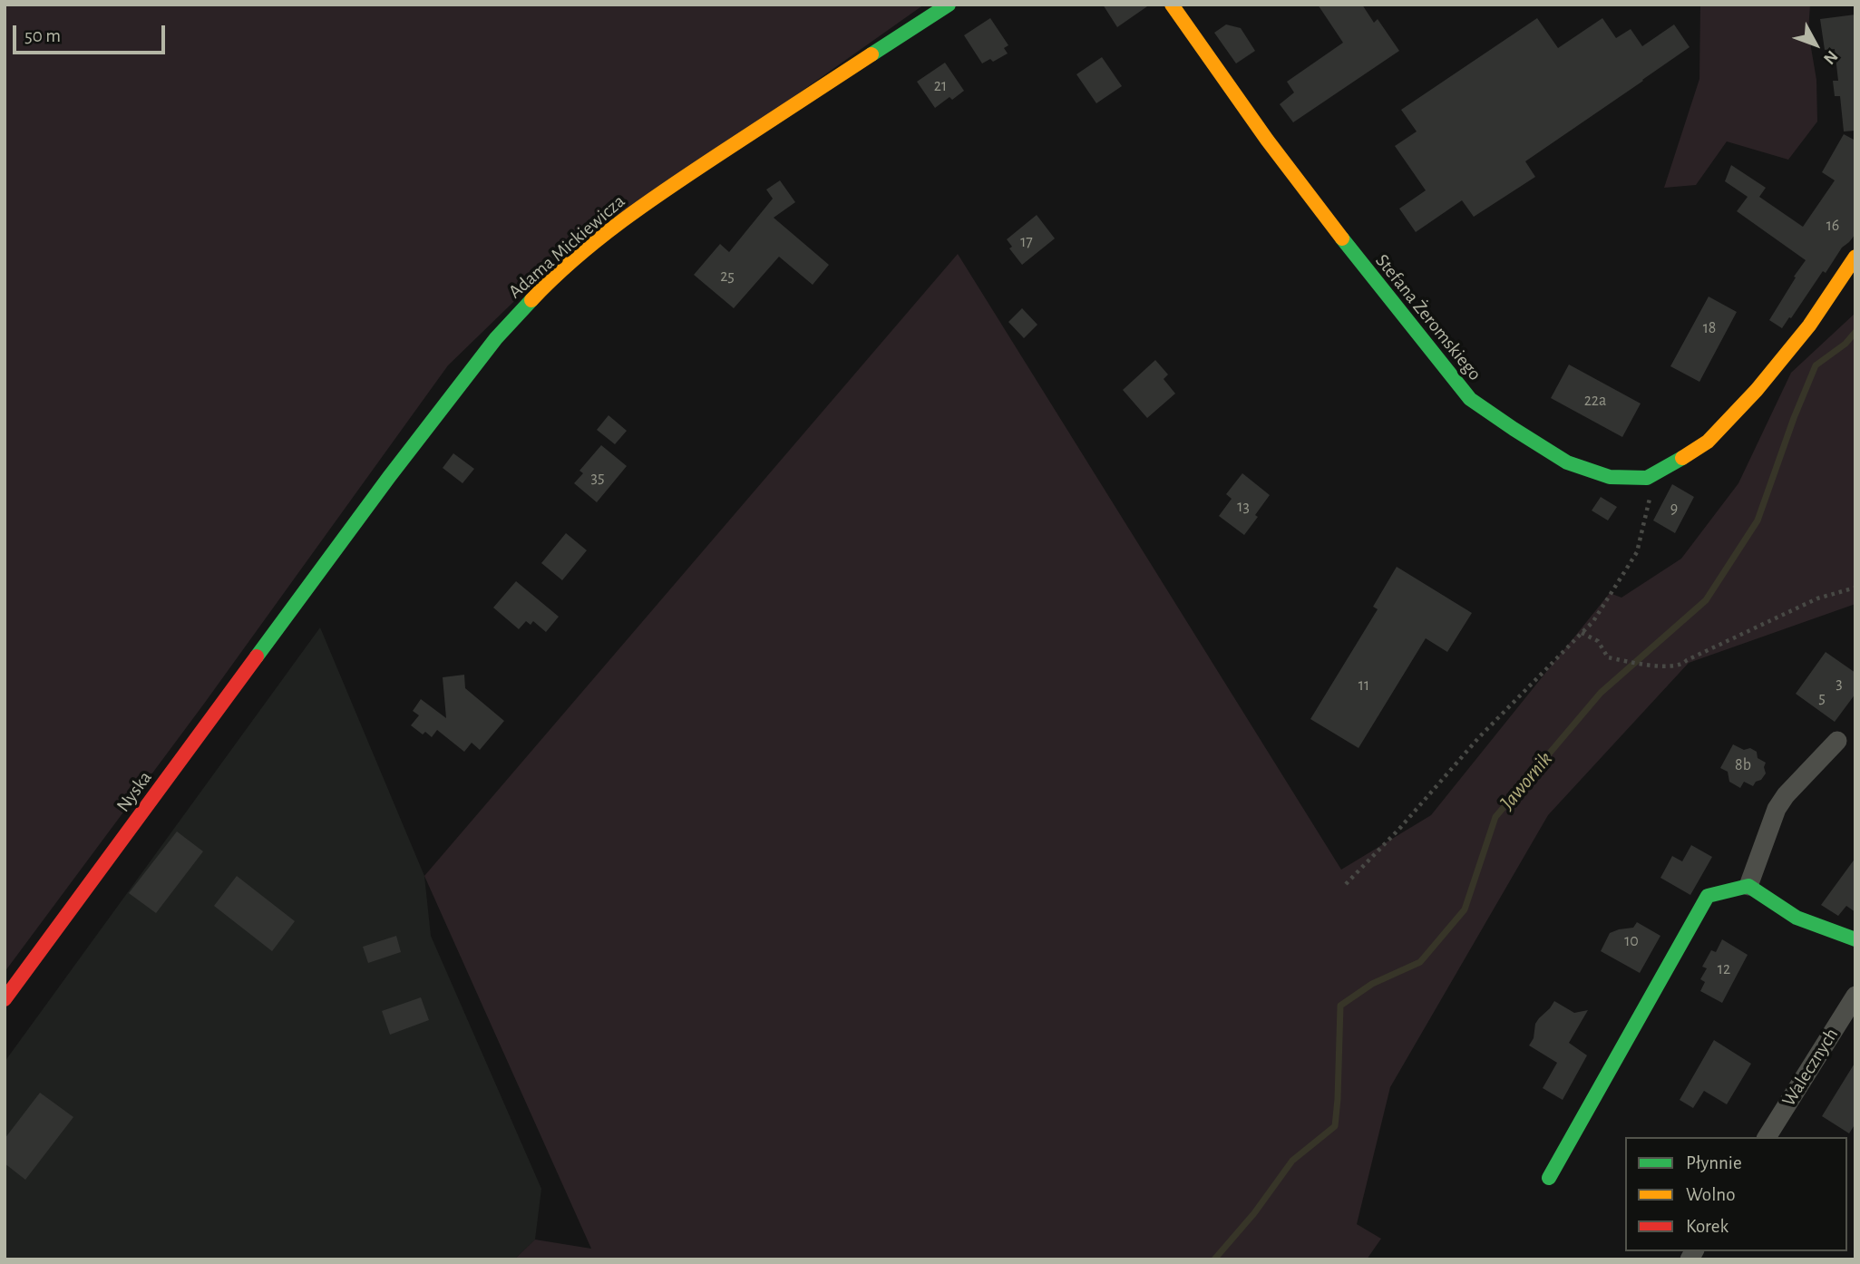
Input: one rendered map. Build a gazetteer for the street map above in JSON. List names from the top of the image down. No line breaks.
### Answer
{"streets":{"street":["Adama Mickiewicza","Stefana Żeromskiego","Nyska","Walecznych"]},"crossings":[["Adama Mickiewicza","Nyska"]],"water":["Jawornik"],"house_numbers":["21","16","17","25","18","22a","35","13","9","3","11","5","8b","10","12"],"legend":["Płynnie","Wolno","Korek"],"scale_bar":"50 m","north":"bottom right"}
